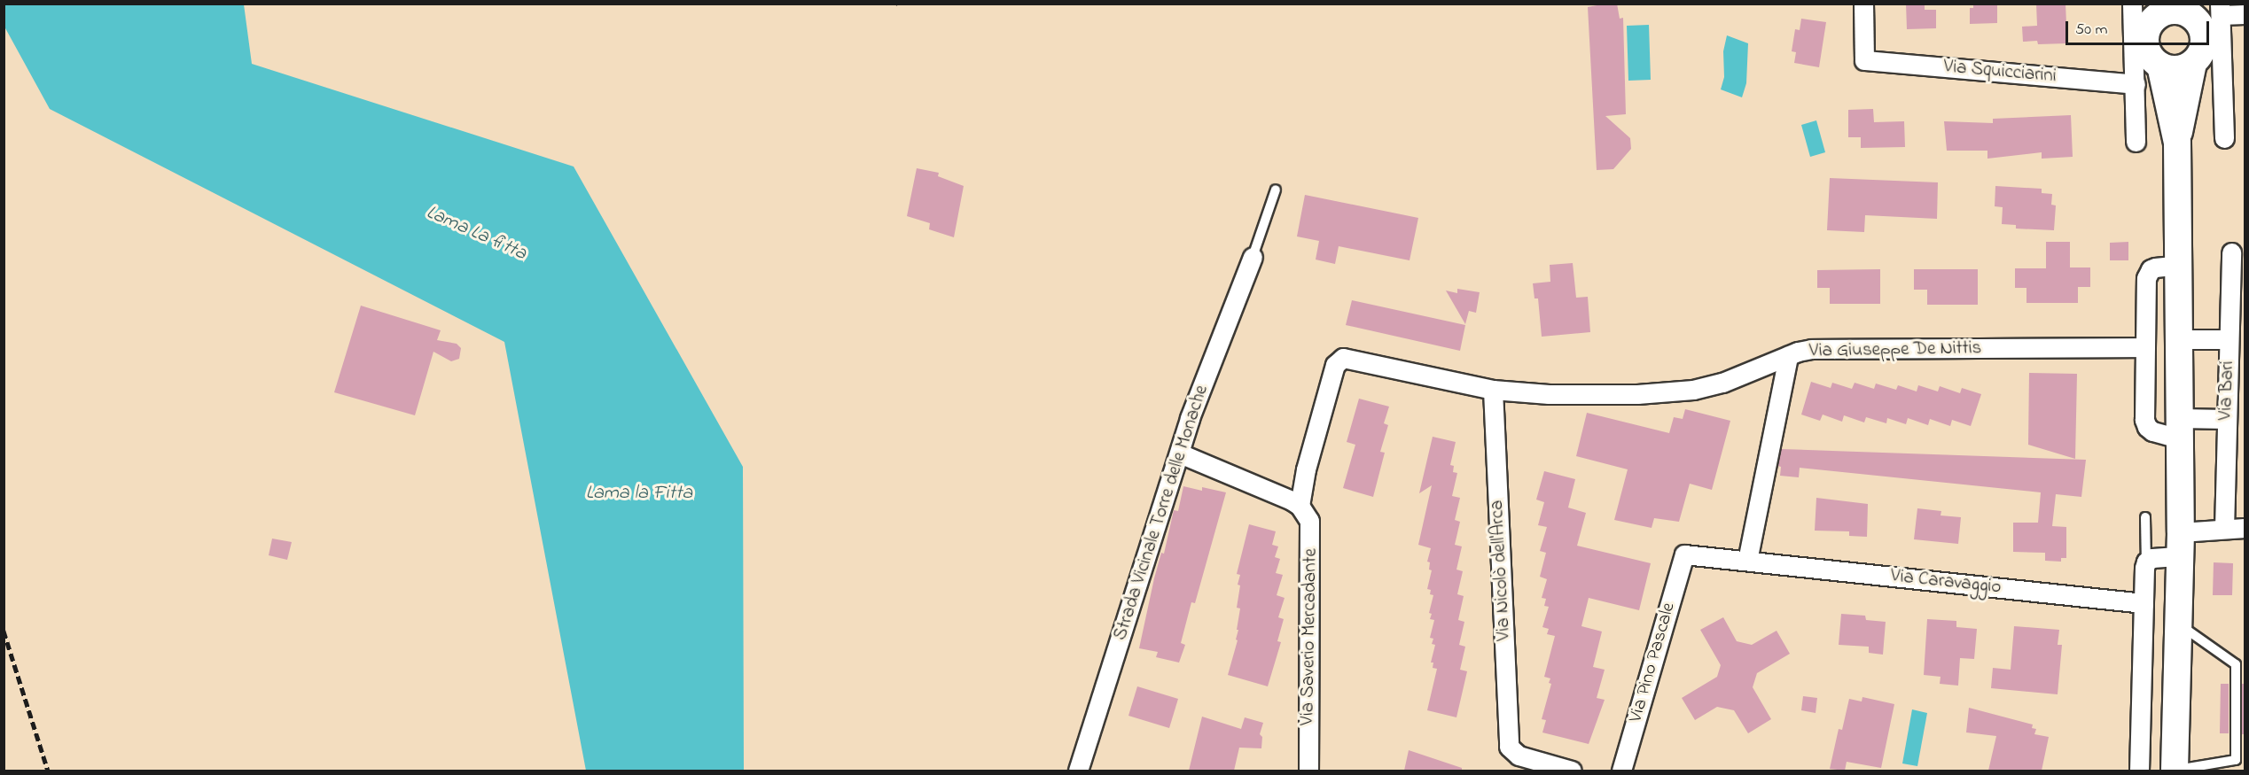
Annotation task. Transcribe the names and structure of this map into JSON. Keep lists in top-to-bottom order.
{
  "streets": {
    "street": [
      "Via Squicciarini",
      "Via Giuseppe De Nittis",
      "Via Bari",
      "Strada Vicinale Torre delle Monache",
      "Via Nicolò dell'Arca",
      "Via Caravaggio",
      "Via Saverio Mercadante",
      "Via Pino Pascale"
    ]
  },
  "crossings": [
    ["Via Giuseppe De Nittis", "Via Nicolò dell'Arca"],
    ["Via Caravaggio", "Via Pino Pascale"]
  ],
  "water": ["Lama La fitta", "Lama la Fitta"],
  "scale_bar": "50 m"
}
